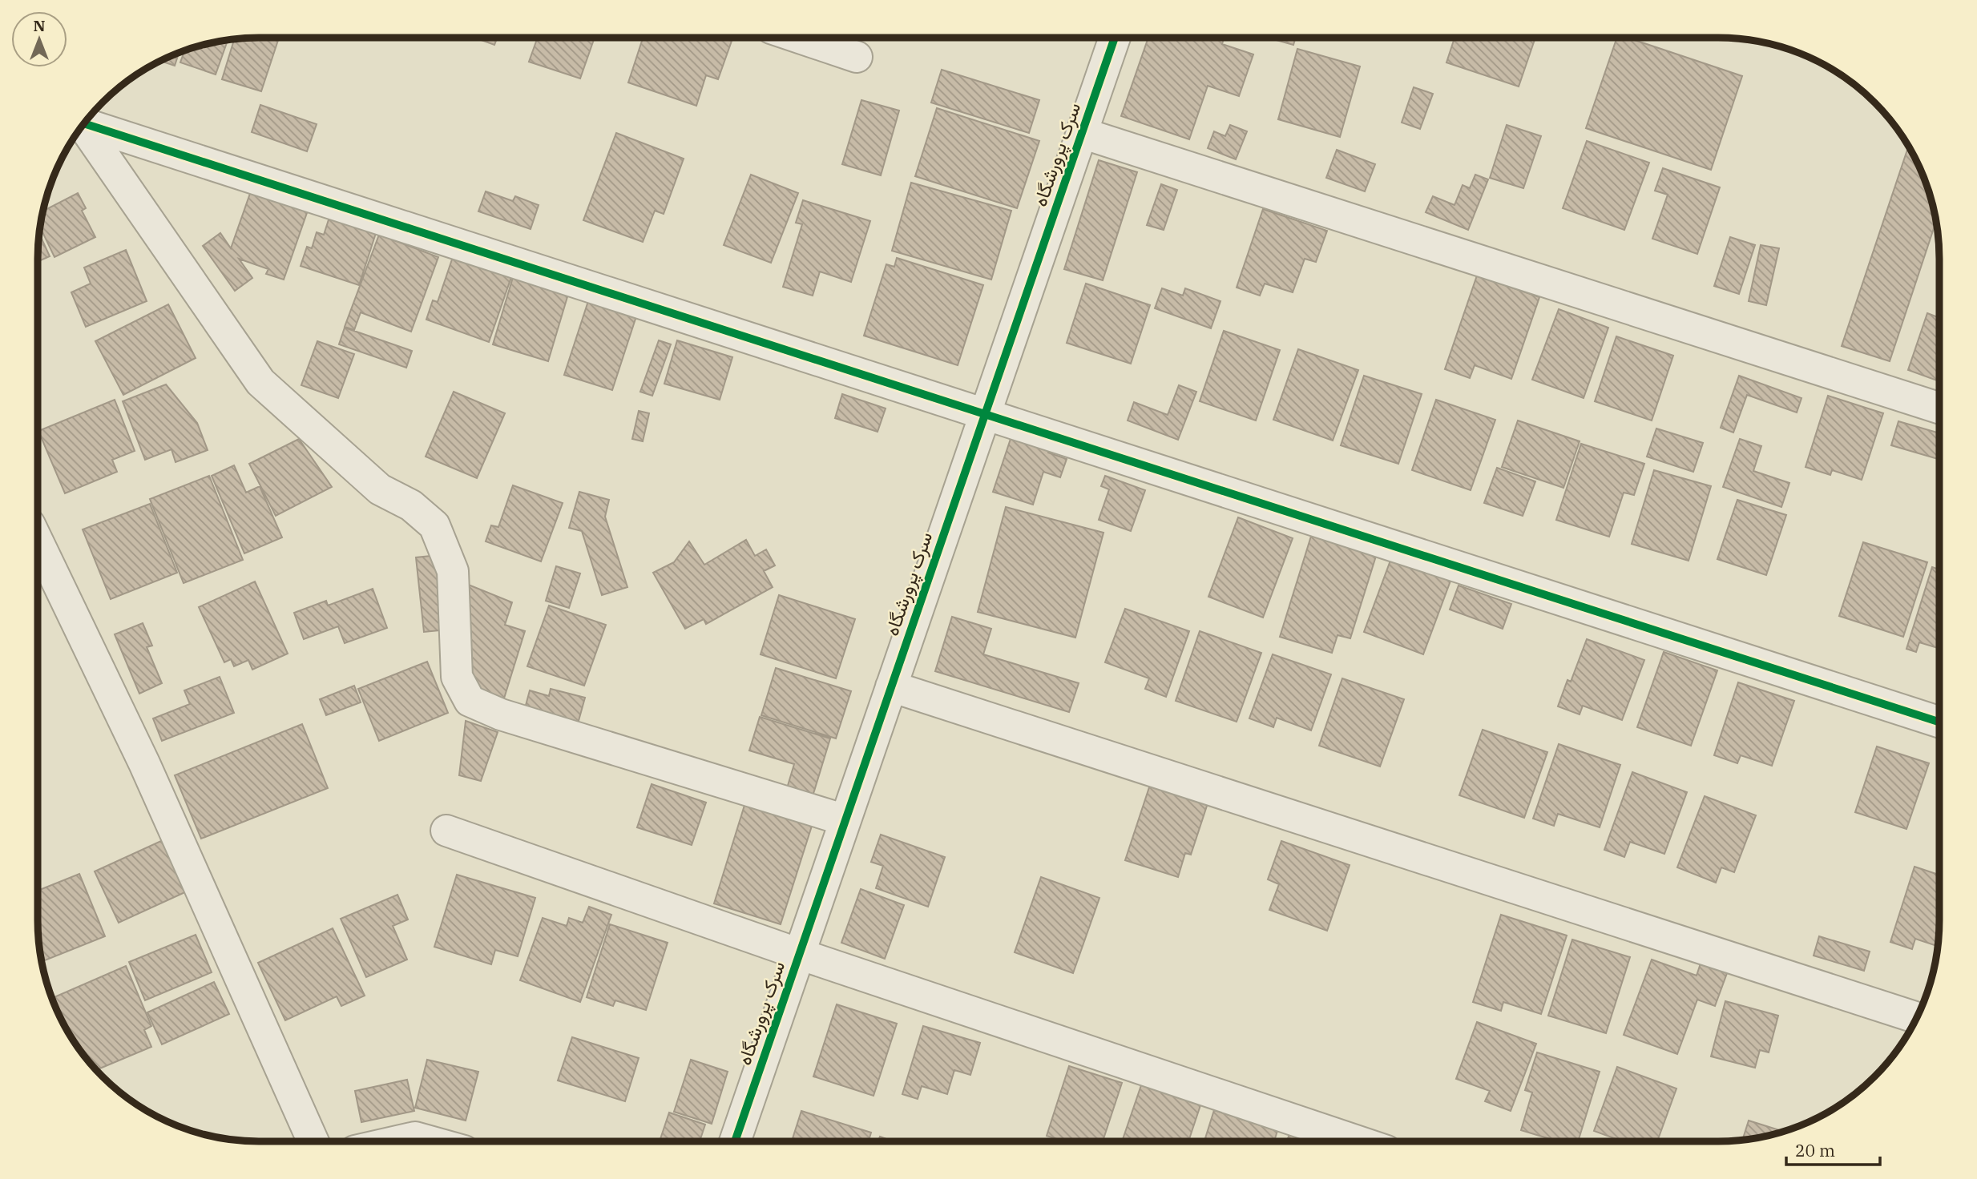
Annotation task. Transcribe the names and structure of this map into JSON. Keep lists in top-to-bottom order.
{
  "streets": {
    "street": ["سرک پرورشگاه"]
  },
  "scale_bar": "20 m",
  "north": "top"
}
